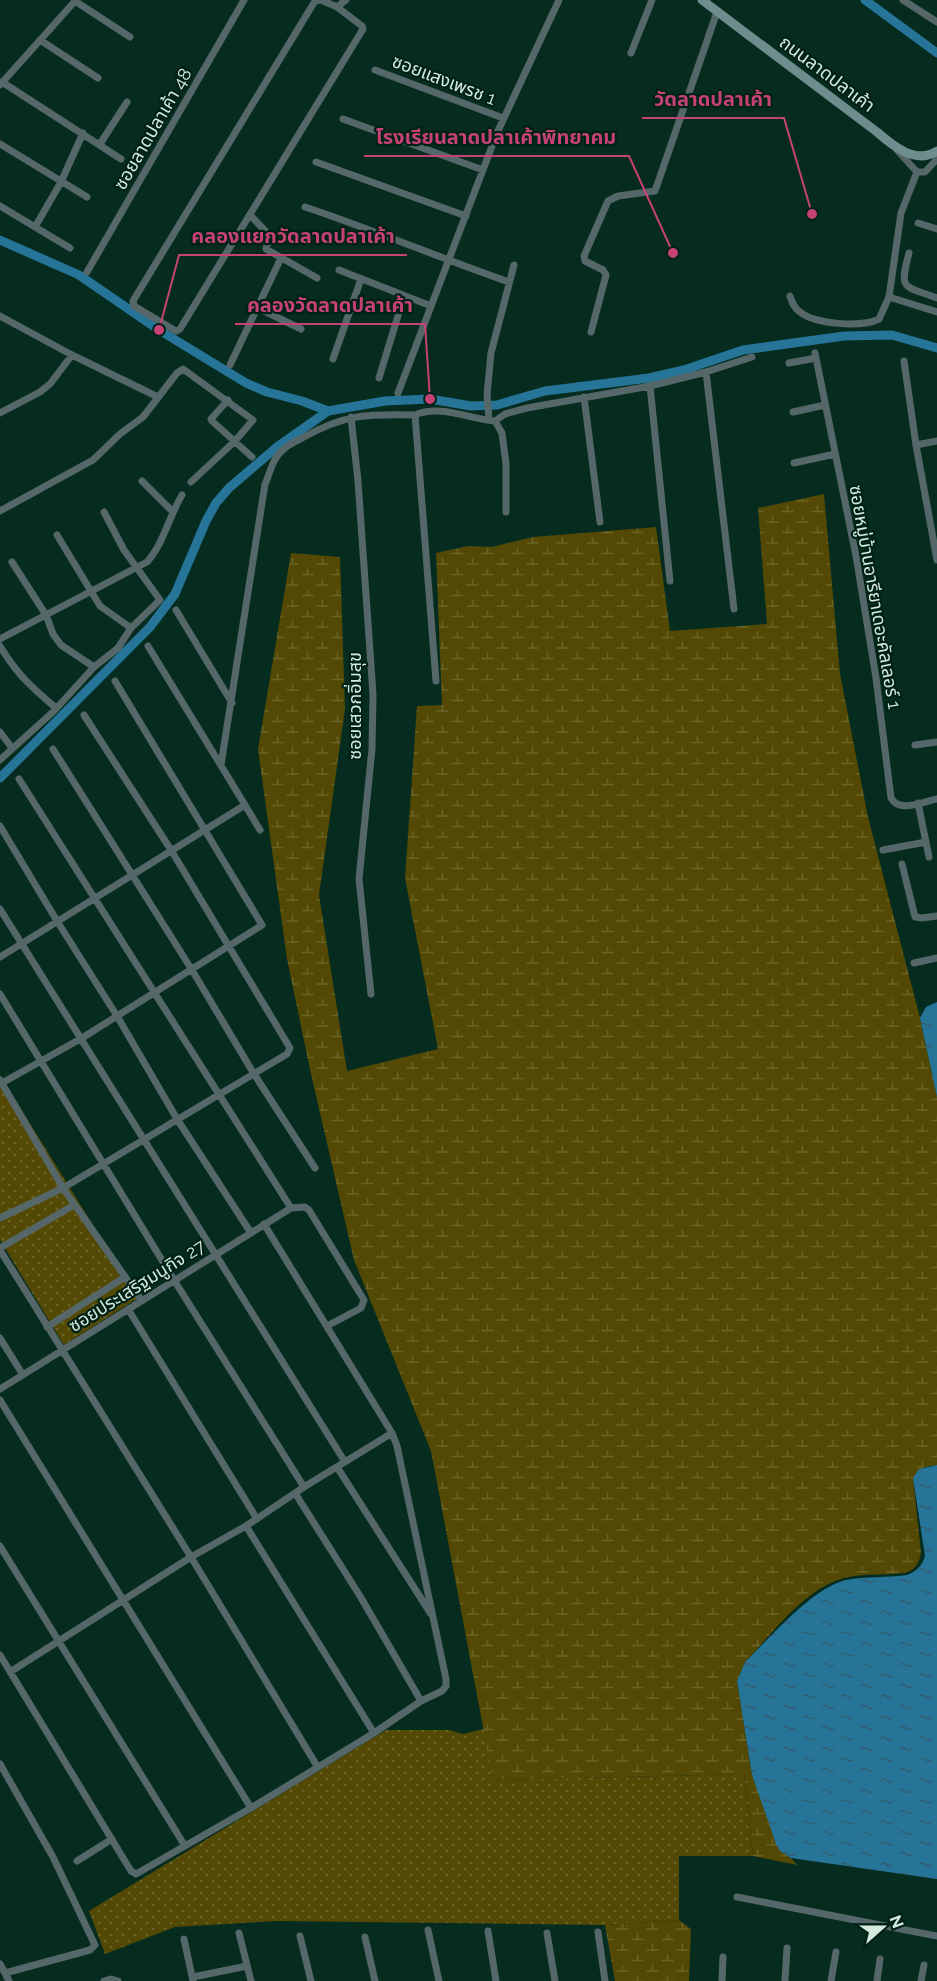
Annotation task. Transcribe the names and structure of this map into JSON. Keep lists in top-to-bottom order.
{
  "streets": {
    "main road": ["ถนนลาดปลาเค้า"],
    "street": [
      "ซอยแสงเพรช 1",
      "ซอยลาดปลาเค้า 48",
      "ซอยหมู่บ้านอารียาเดอะคัลเลอร์ 1",
      "ซอยเสวกอิ่มสุข",
      "ซอยประเสริฐมนูกิจ 27"
    ]
  },
  "places": [
    "วัดลาดปลาเค้า",
    "โรงเรียนลาดปลาเค้าพิทยาคม",
    "คลองแยกวัดลาดปลาเค้า",
    "คลองวัดลาดปลาเค้า"
  ],
  "north": "right"
}
